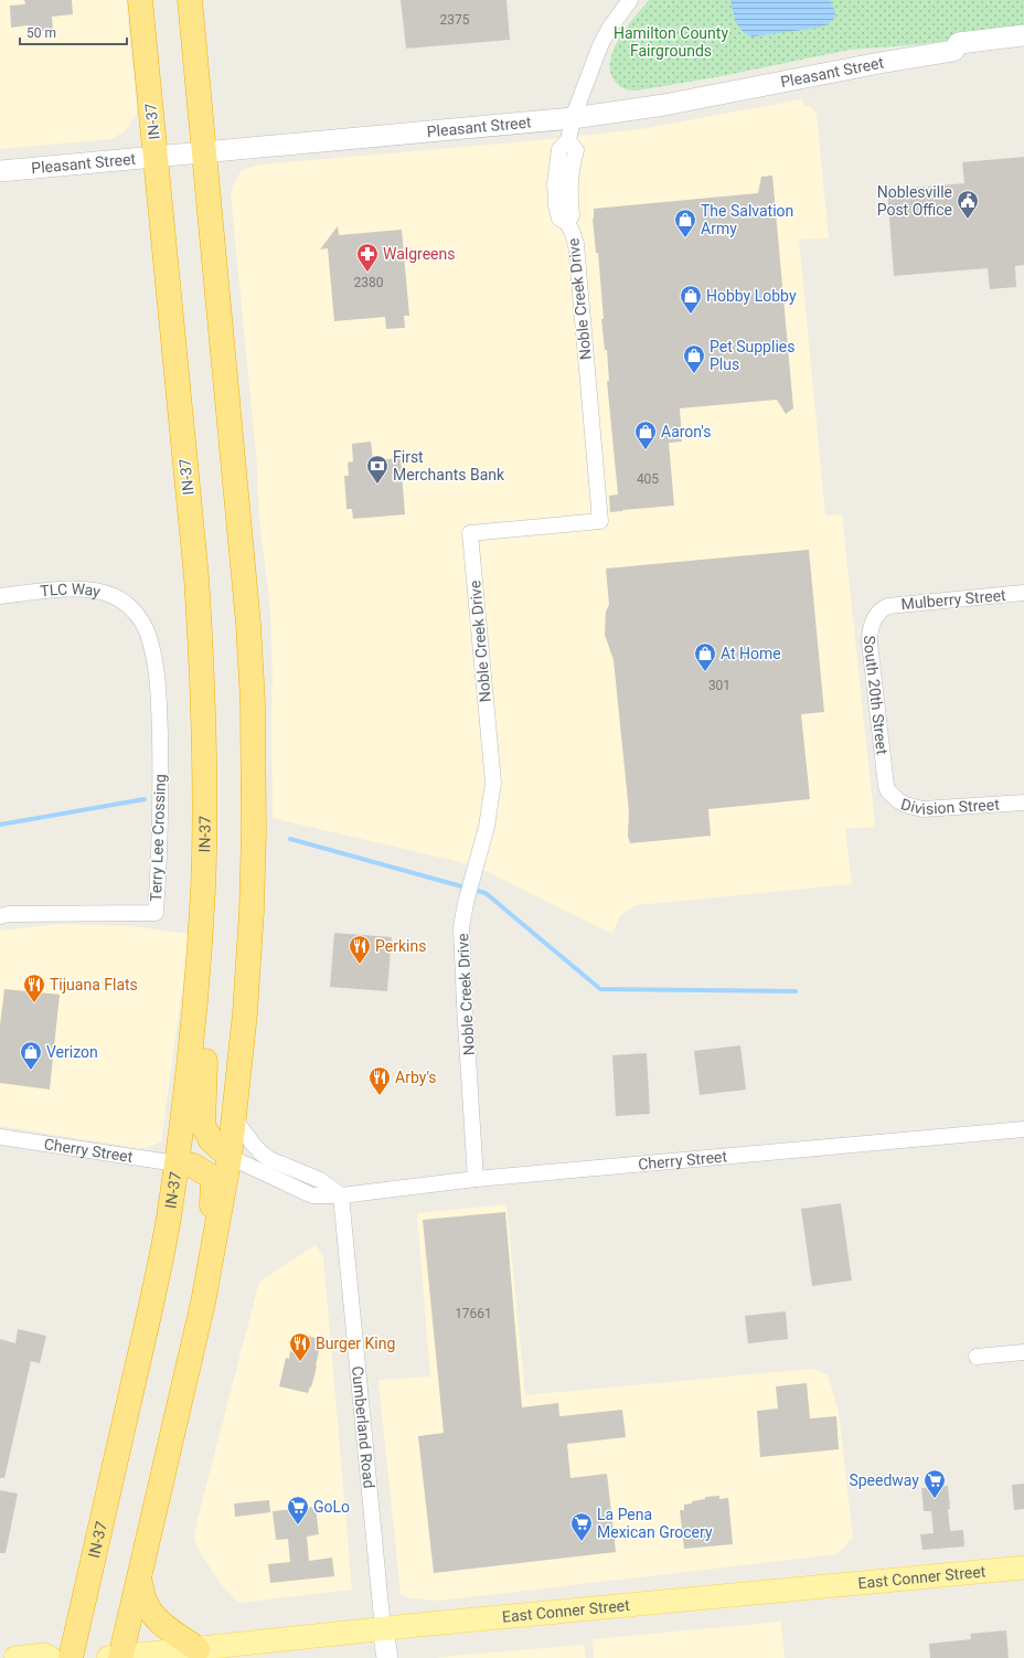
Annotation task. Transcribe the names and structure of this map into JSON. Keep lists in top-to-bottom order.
{
  "streets": {
    "highway": ["IN-37"],
    "main road": ["East Conner Street"],
    "street": [
      "Pleasant Street",
      "Noble Creek Drive",
      "TLC Way",
      "Mulberry Street",
      "South 20th Street",
      "Division Street",
      "Terry Lee Crossing",
      "Cherry Street",
      "Cumberland Road"
    ]
  },
  "crossings": [
    ["Pleasant Street", "IN-37"],
    ["Pleasant Street", "Noble Creek Drive"],
    ["IN-37", "Cherry Street"],
    ["Noble Creek Drive", "Cherry Street"],
    ["TLC Way", "Terry Lee Crossing"],
    ["Mulberry Street", "South 20th Street"],
    ["South 20th Street", "Division Street"],
    ["Cherry Street", "Cumberland Road"],
    ["Cumberland Road", "East Conner Street"]
  ],
  "parks": ["Hamilton County Fairgrounds"],
  "places": {
    "public building": ["Noblesville Post Office"],
    "shop": [
      "The Salvation Army",
      "Hobby Lobby",
      "Pet Supplies Plus",
      "Aaron's",
      "At Home",
      "Verizon"
    ],
    "pharmacy": ["Walgreens"],
    "bank": ["First Merchants Bank"],
    "restaurant": [
      "Perkins",
      "Tijuana Flats",
      "Arby's",
      "Burger King"
    ],
    "supermarket": ["Speedway", "GoLo", "La Pena Mexican Grocery"]
  },
  "house_numbers": [
    "2375",
    "2380",
    "405",
    "301",
    "17661"
  ],
  "scale_bar": "50 m"
}
